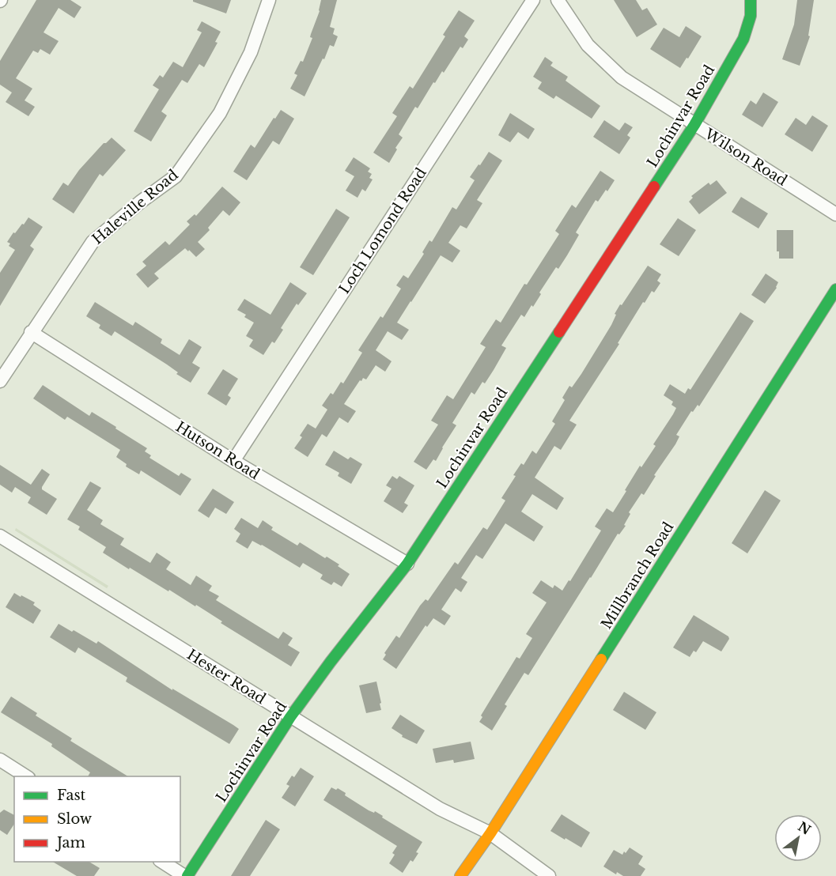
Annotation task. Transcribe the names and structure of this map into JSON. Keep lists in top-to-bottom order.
{
  "streets": {
    "street": [
      "Lochinvar Road",
      "Wilson Road",
      "Haleville Road",
      "Loch Lomond Road",
      "Hutson Road",
      "Millbranch Road",
      "Hester Road"
    ]
  },
  "crossings": [
    ["Lochinvar Road", "Wilson Road"],
    ["Lochinvar Road", "Hutson Road"],
    ["Lochinvar Road", "Hester Road"],
    ["Haleville Road", "Hutson Road"],
    ["Loch Lomond Road", "Hutson Road"],
    ["Millbranch Road", "Hester Road"]
  ],
  "legend": ["Fast", "Slow", "Jam"],
  "north": "top right"
}
